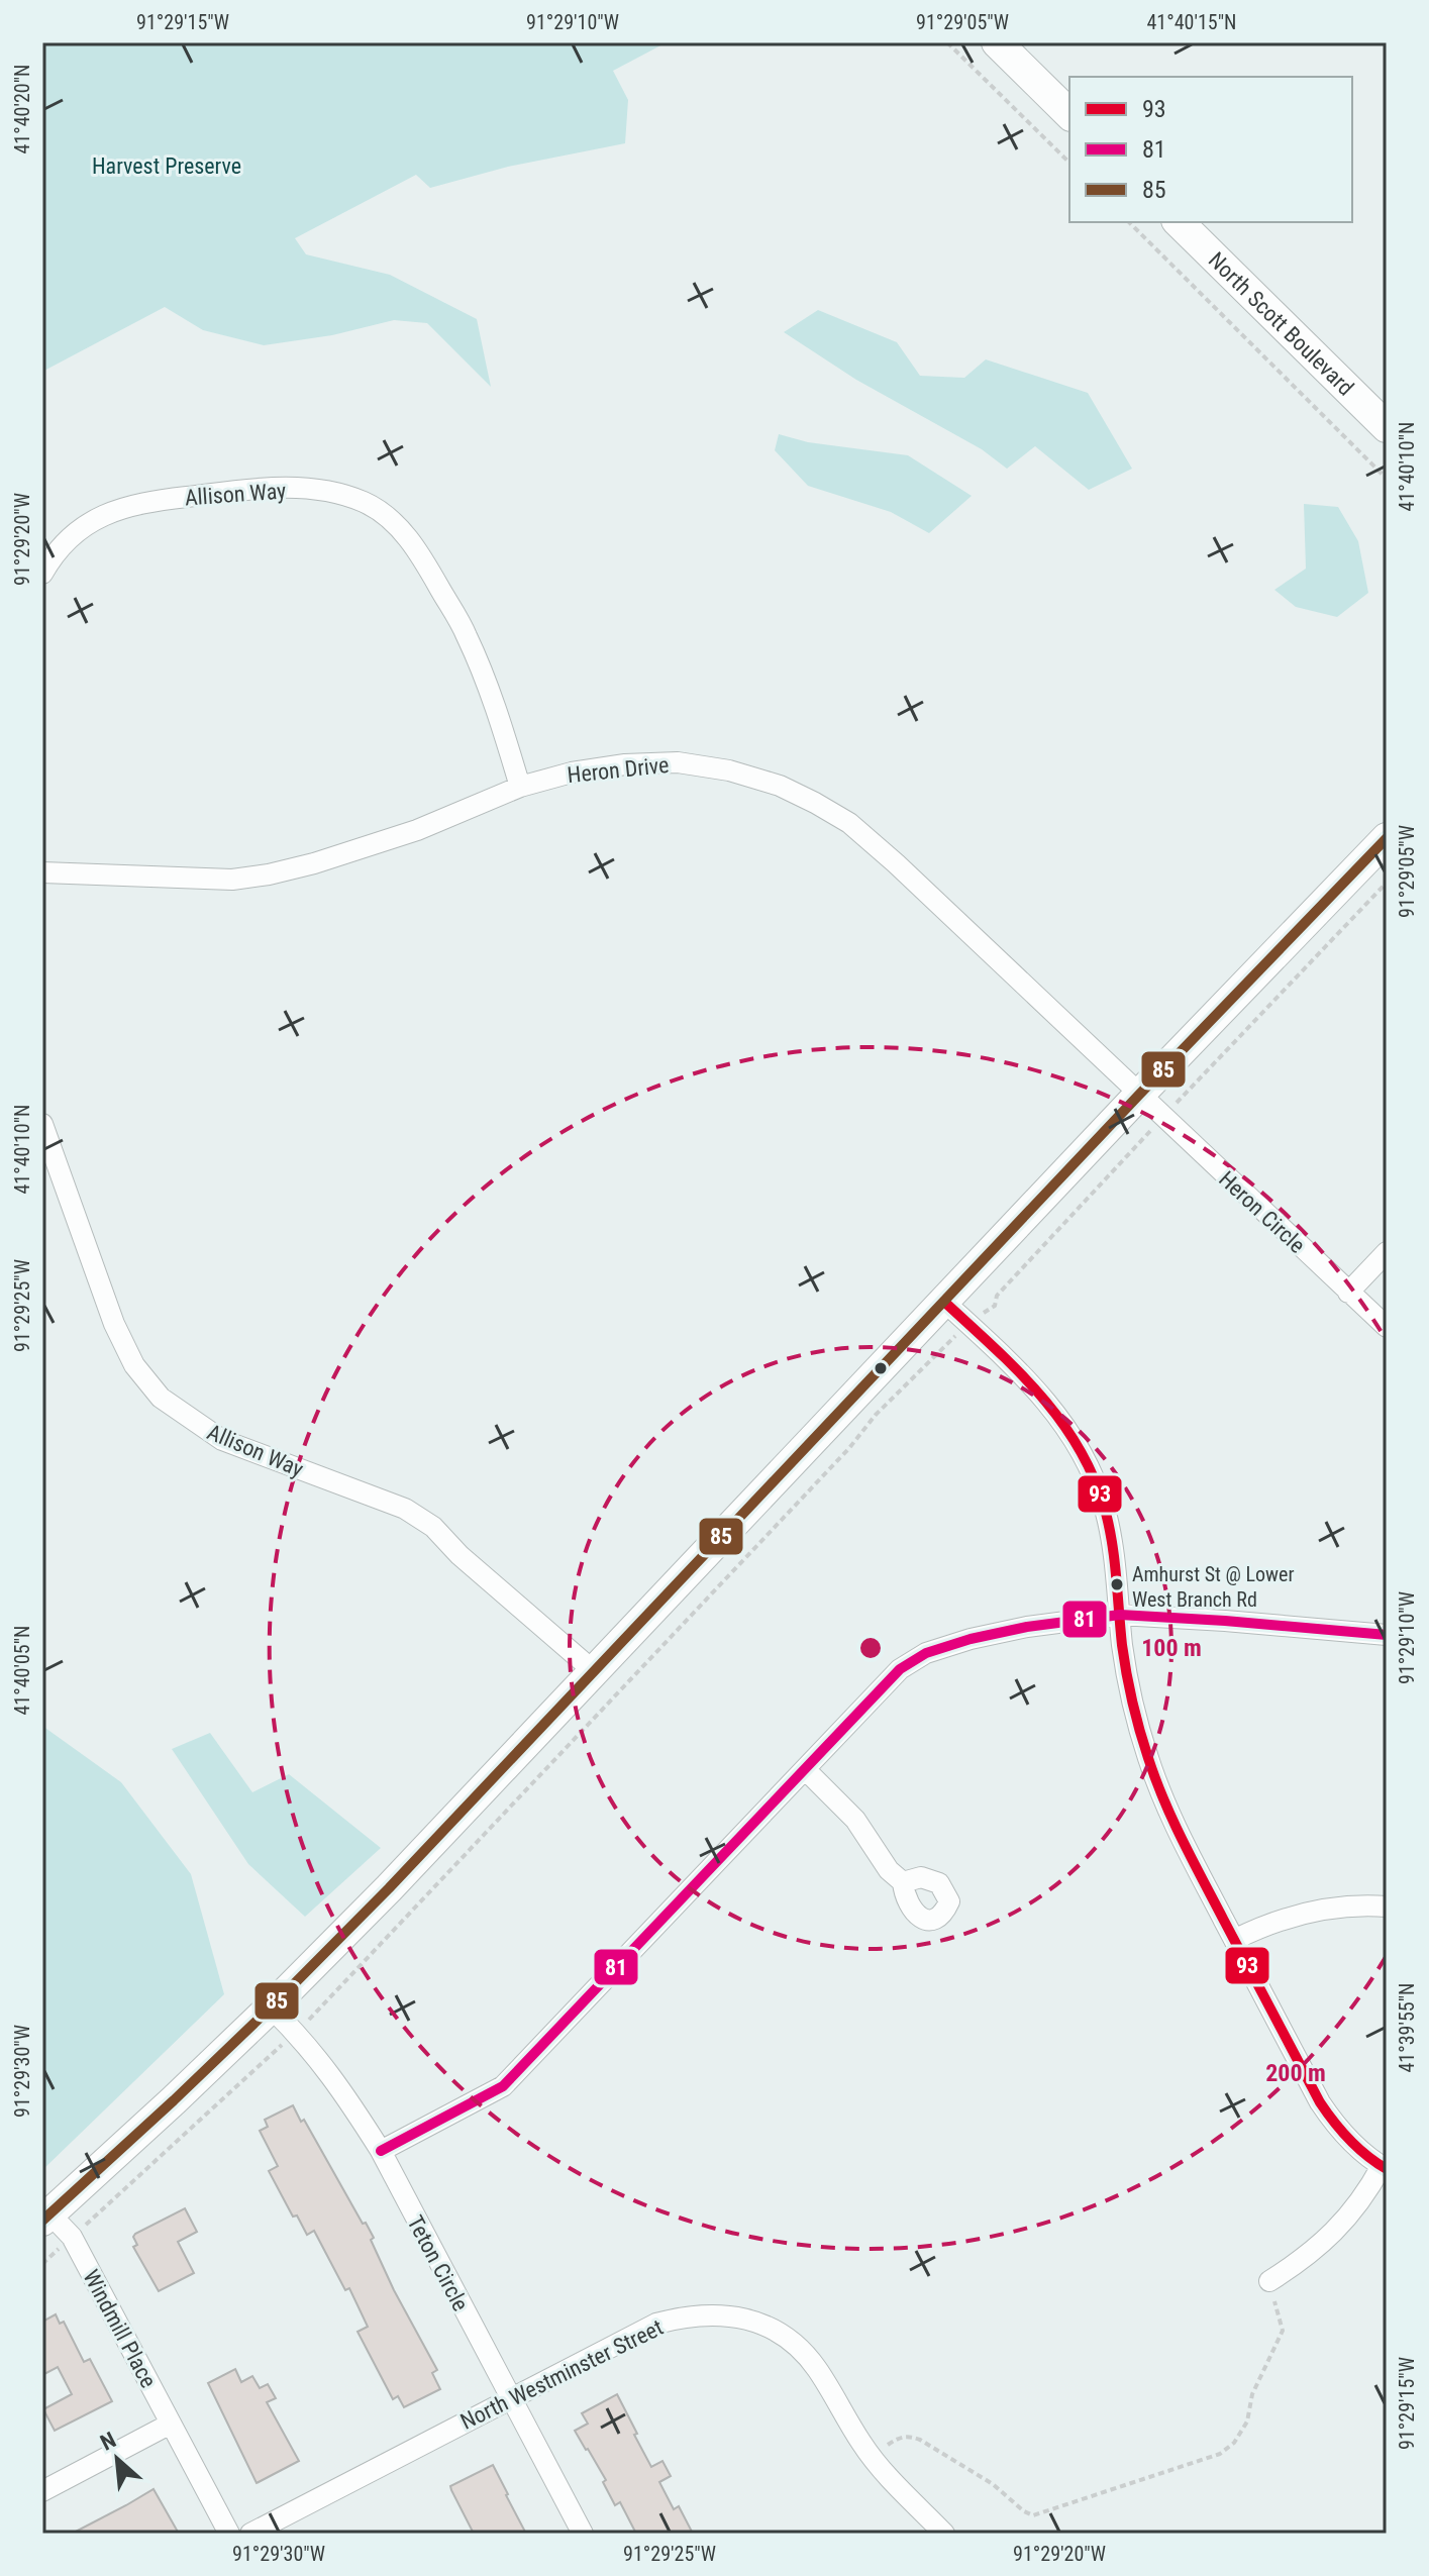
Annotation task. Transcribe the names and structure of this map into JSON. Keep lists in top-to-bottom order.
{
  "streets": {
    "main road": ["North Scott Boulevard"],
    "street": [
      "Allison Way",
      "Heron Drive",
      "Heron Circle",
      "Teton Circle",
      "Windmill Place",
      "North Westminster Street"
    ]
  },
  "crossings": [
    ["Allison Way", "Heron Drive"],
    ["Heron Drive", "Heron Circle"],
    ["Teton Circle", "North Westminster Street"]
  ],
  "parks": ["Harvest Preserve"],
  "places": ["Amhurst St @ Lower West Branch Rd"],
  "lines": ["transit line 85", "transit line 93", "transit line 81"],
  "legend": ["93", "81", "85"],
  "north": "top left",
  "coordinates": [
    "91°29'15\"W",
    "91°29'10\"W",
    "91°29'05\"W",
    "41°40'15\"N",
    "41°40'20\"N",
    "41°40'10\"N",
    "91°29'20\"W",
    "91°29'25\"W",
    "41°40'05\"N",
    "41°39'55\"N",
    "91°29'30\"W"
  ],
  "rings": ["100 m", "200 m"]
}
